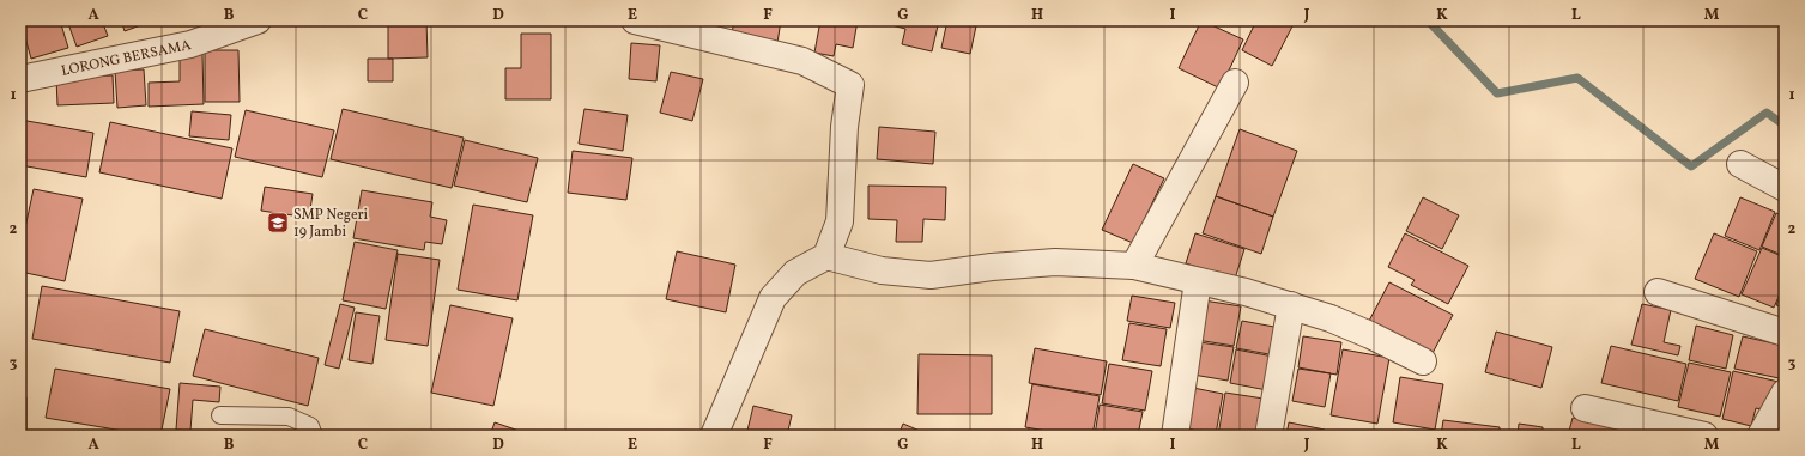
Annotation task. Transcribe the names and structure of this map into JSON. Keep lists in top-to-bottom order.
{
  "streets": {
    "street": ["LORONG BERSAMA"]
  },
  "places": {
    "school or university": ["SMP Negeri 19 Jambi"]
  },
  "grid": {
    "columns": [
      "A",
      "B",
      "C",
      "D",
      "E",
      "F",
      "G",
      "H",
      "I",
      "J",
      "K",
      "L",
      "M"
    ],
    "rows": ["1", "2", "3"]
  }
}
